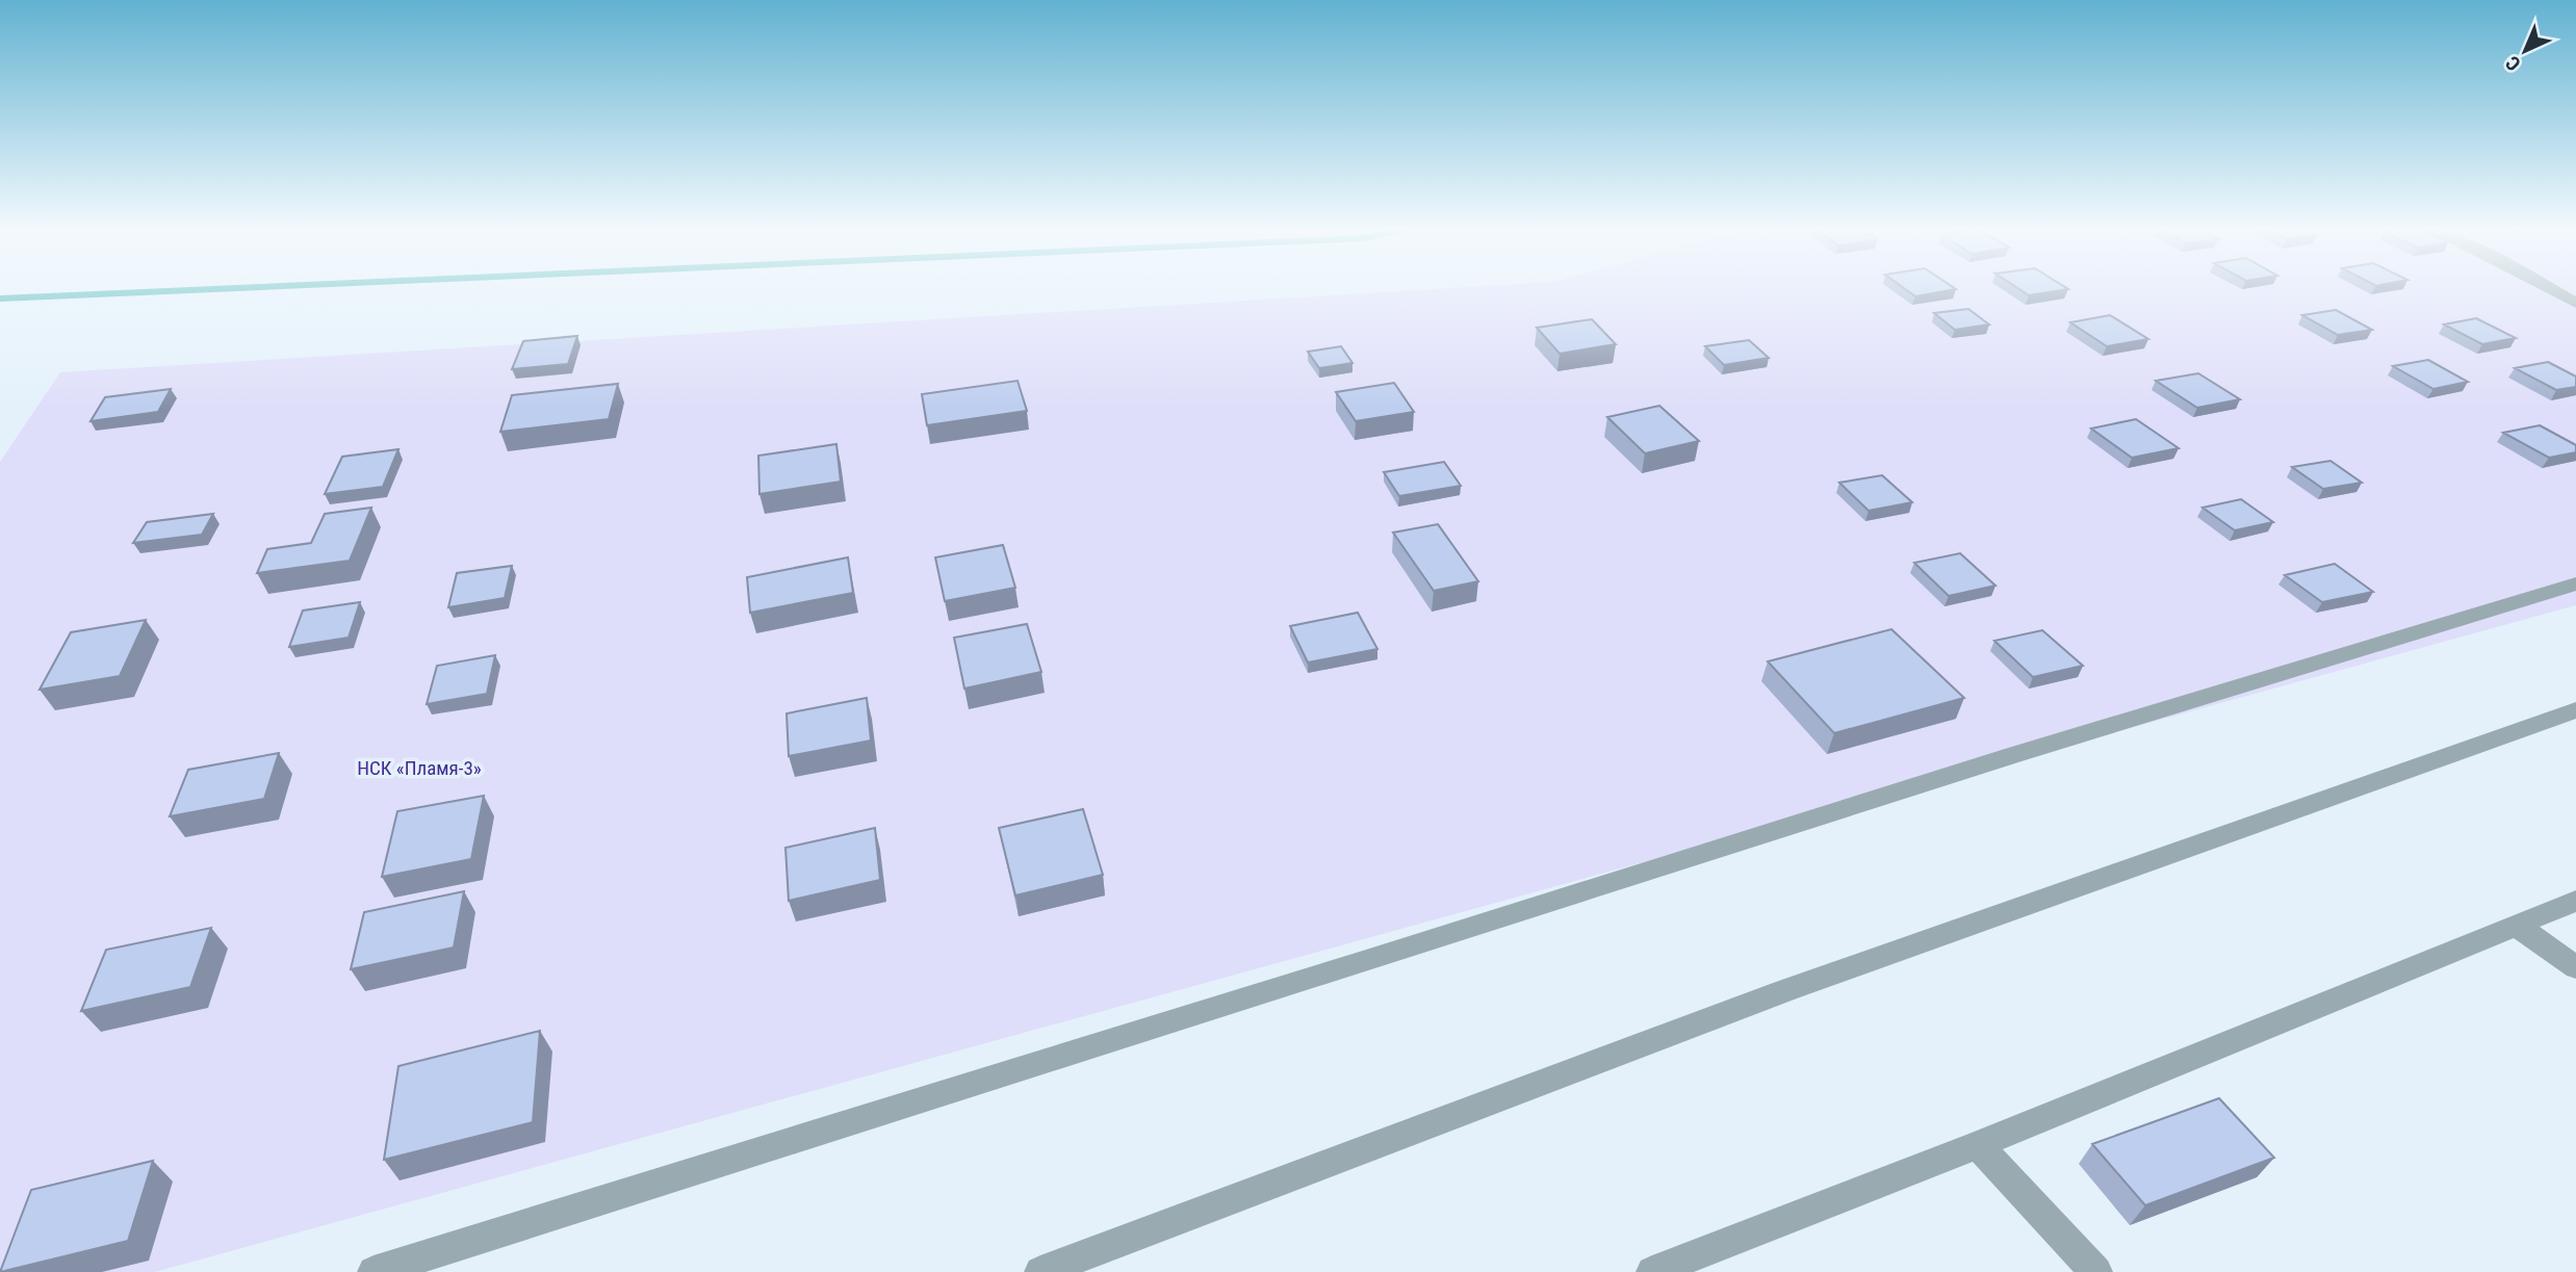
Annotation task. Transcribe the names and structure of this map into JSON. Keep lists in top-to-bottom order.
{
  "parks": ["НСК «Пламя-3»"],
  "north": "bottom left"
}
